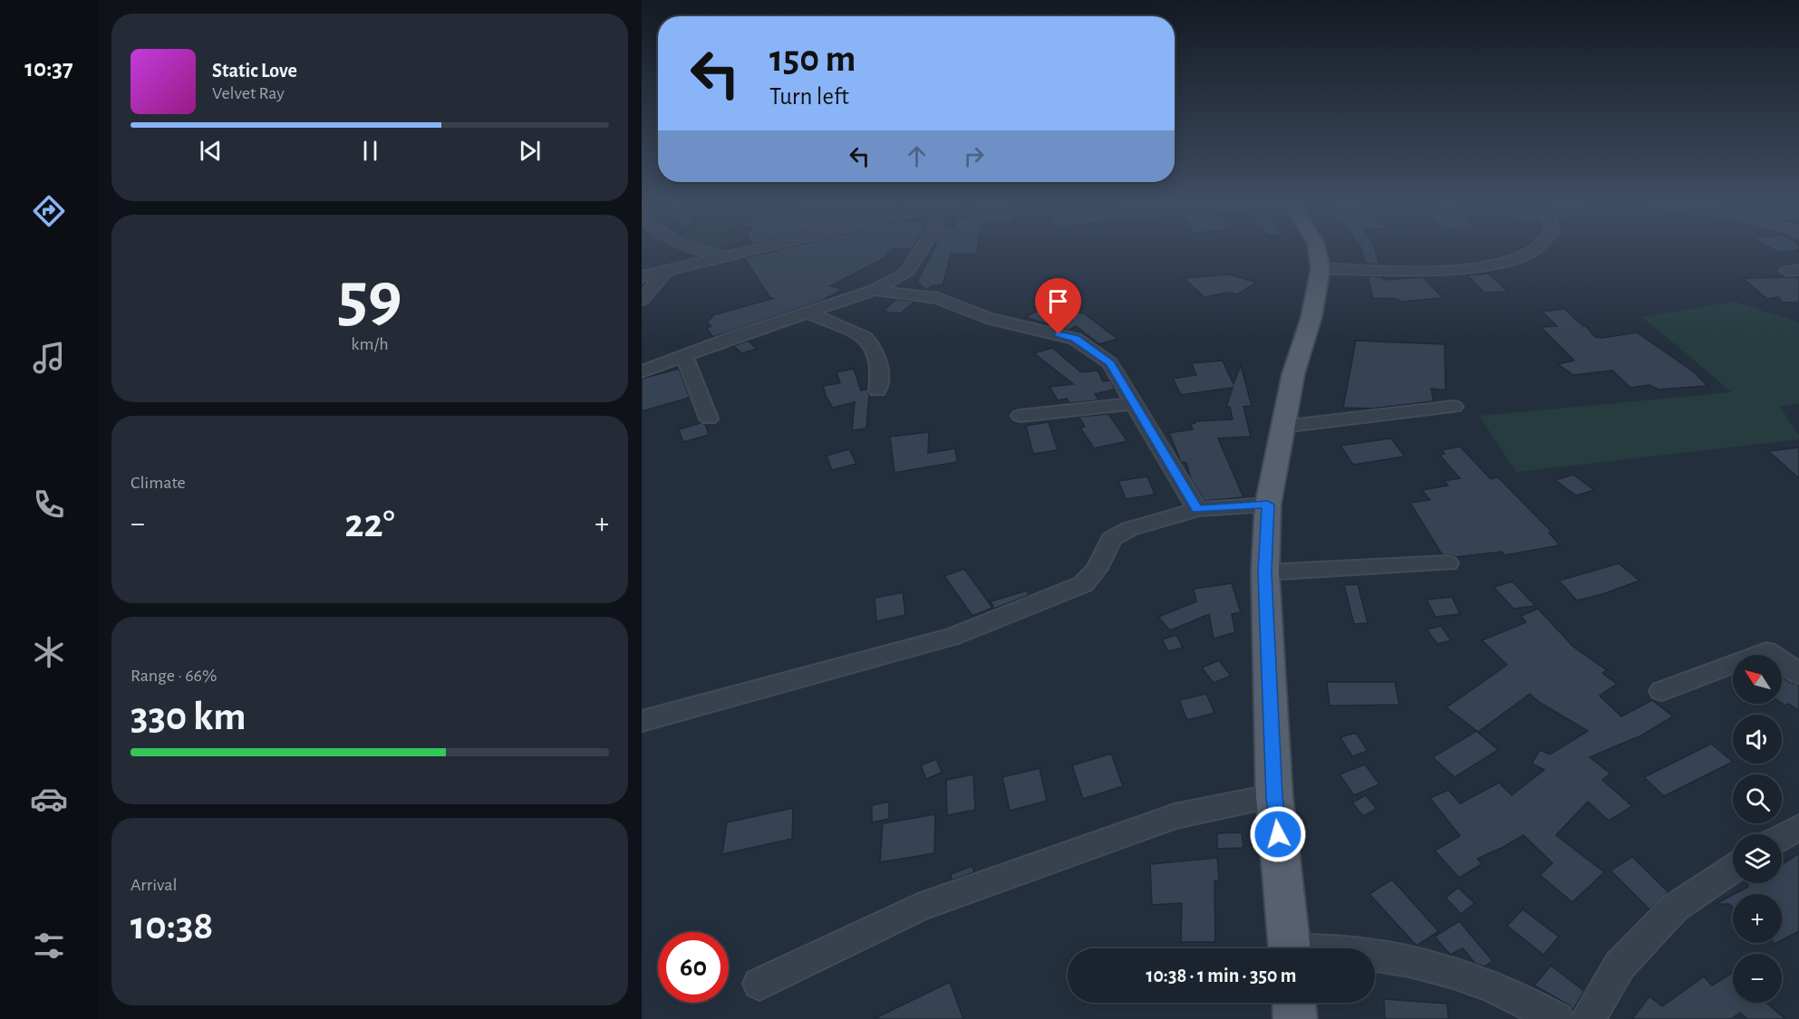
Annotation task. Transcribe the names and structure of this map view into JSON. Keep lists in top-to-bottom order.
{
  "north": "top left",
  "page": {
    "tabs": "10:37",
    "turn": ["150 m", "Turn left"],
    "song": ["Static Love", "Velvet Ray"],
    "tile": [
      ["59", "km/h"],
      "Climate",
      ["Range · 66%", "330 km"],
      ["Arrival", "10:38"]
    ],
    "heat": ["−", "22°", "+"],
    "map_buttons": ["+", "−"],
    "limit": "60",
    "trip": "10:38 · 1 min · 350 m"
  }
}
